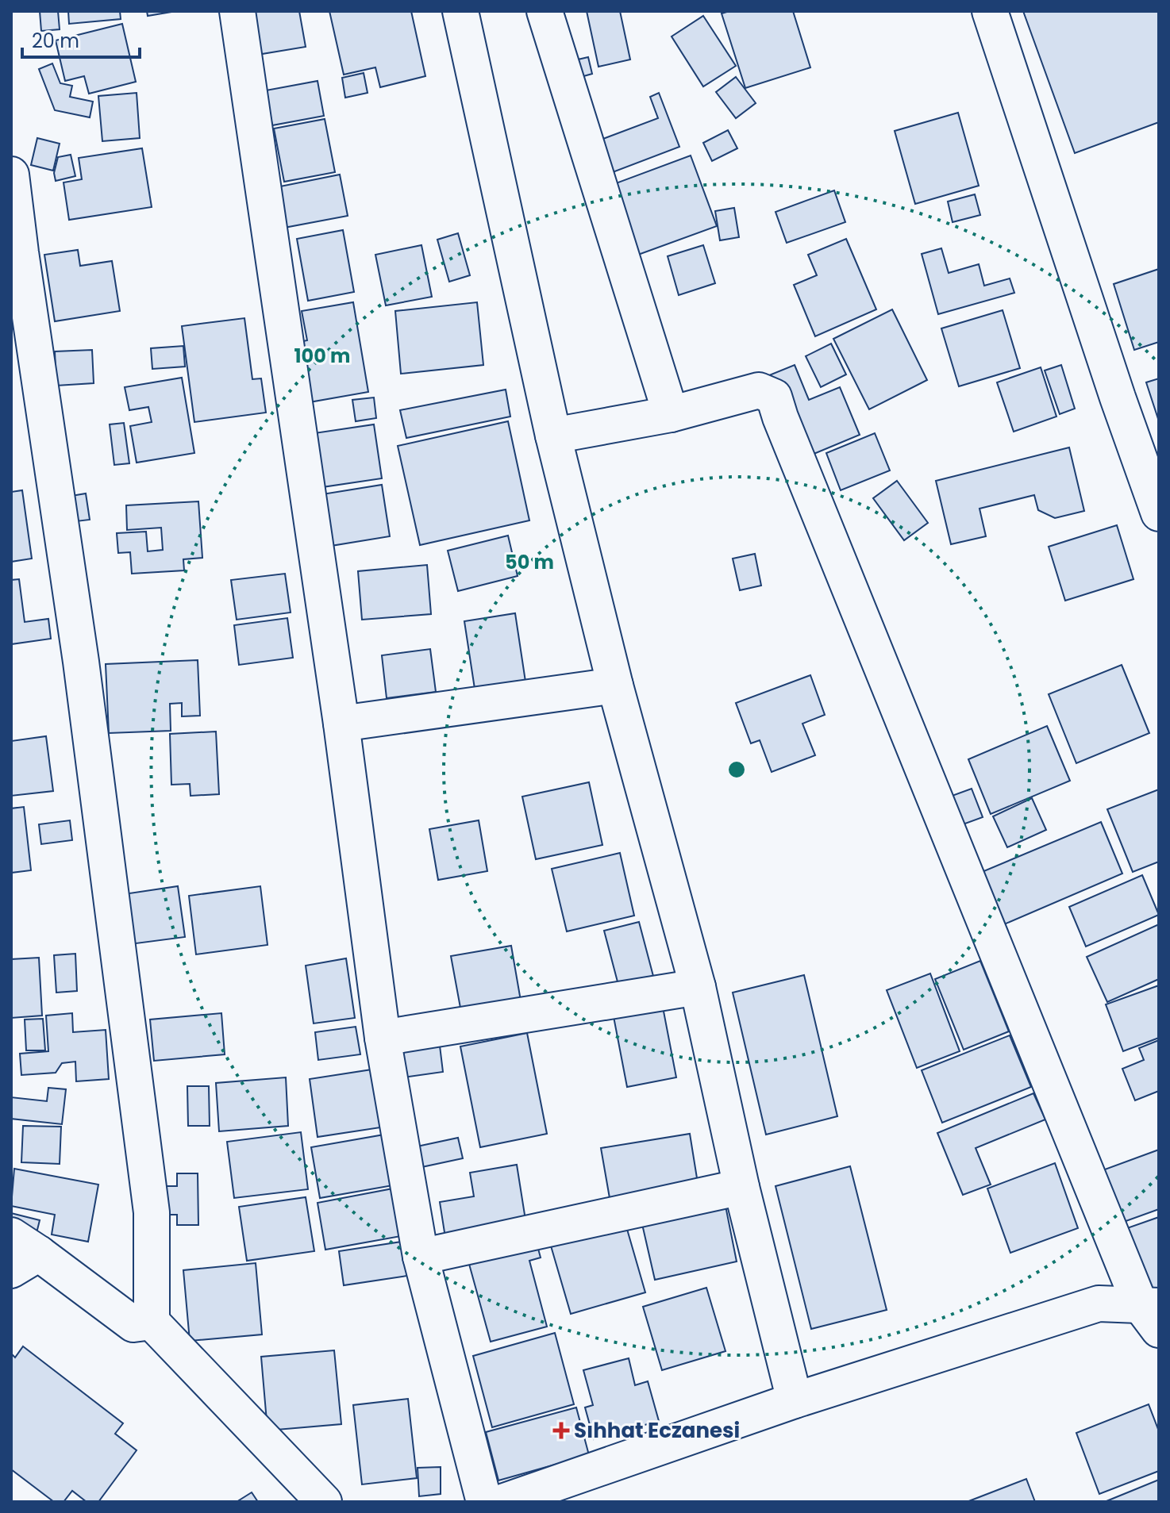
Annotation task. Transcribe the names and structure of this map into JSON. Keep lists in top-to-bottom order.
{
  "places": {
    "health": ["Sıhhat Eczanesi"]
  },
  "scale_bar": "20 m",
  "rings": ["100 m", "50 m"]
}
